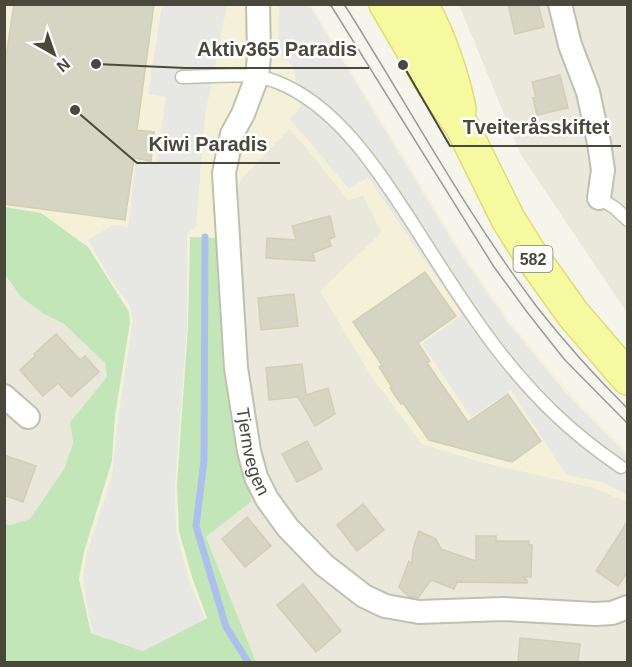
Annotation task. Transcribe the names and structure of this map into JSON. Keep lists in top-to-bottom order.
{
  "streets": {
    "main road": ["582"],
    "street": ["Tjernvegen"]
  },
  "places": ["Aktiv365 Paradis", "Tveiteråsskiftet", "Kiwi Paradis"],
  "north": "bottom right"
}
